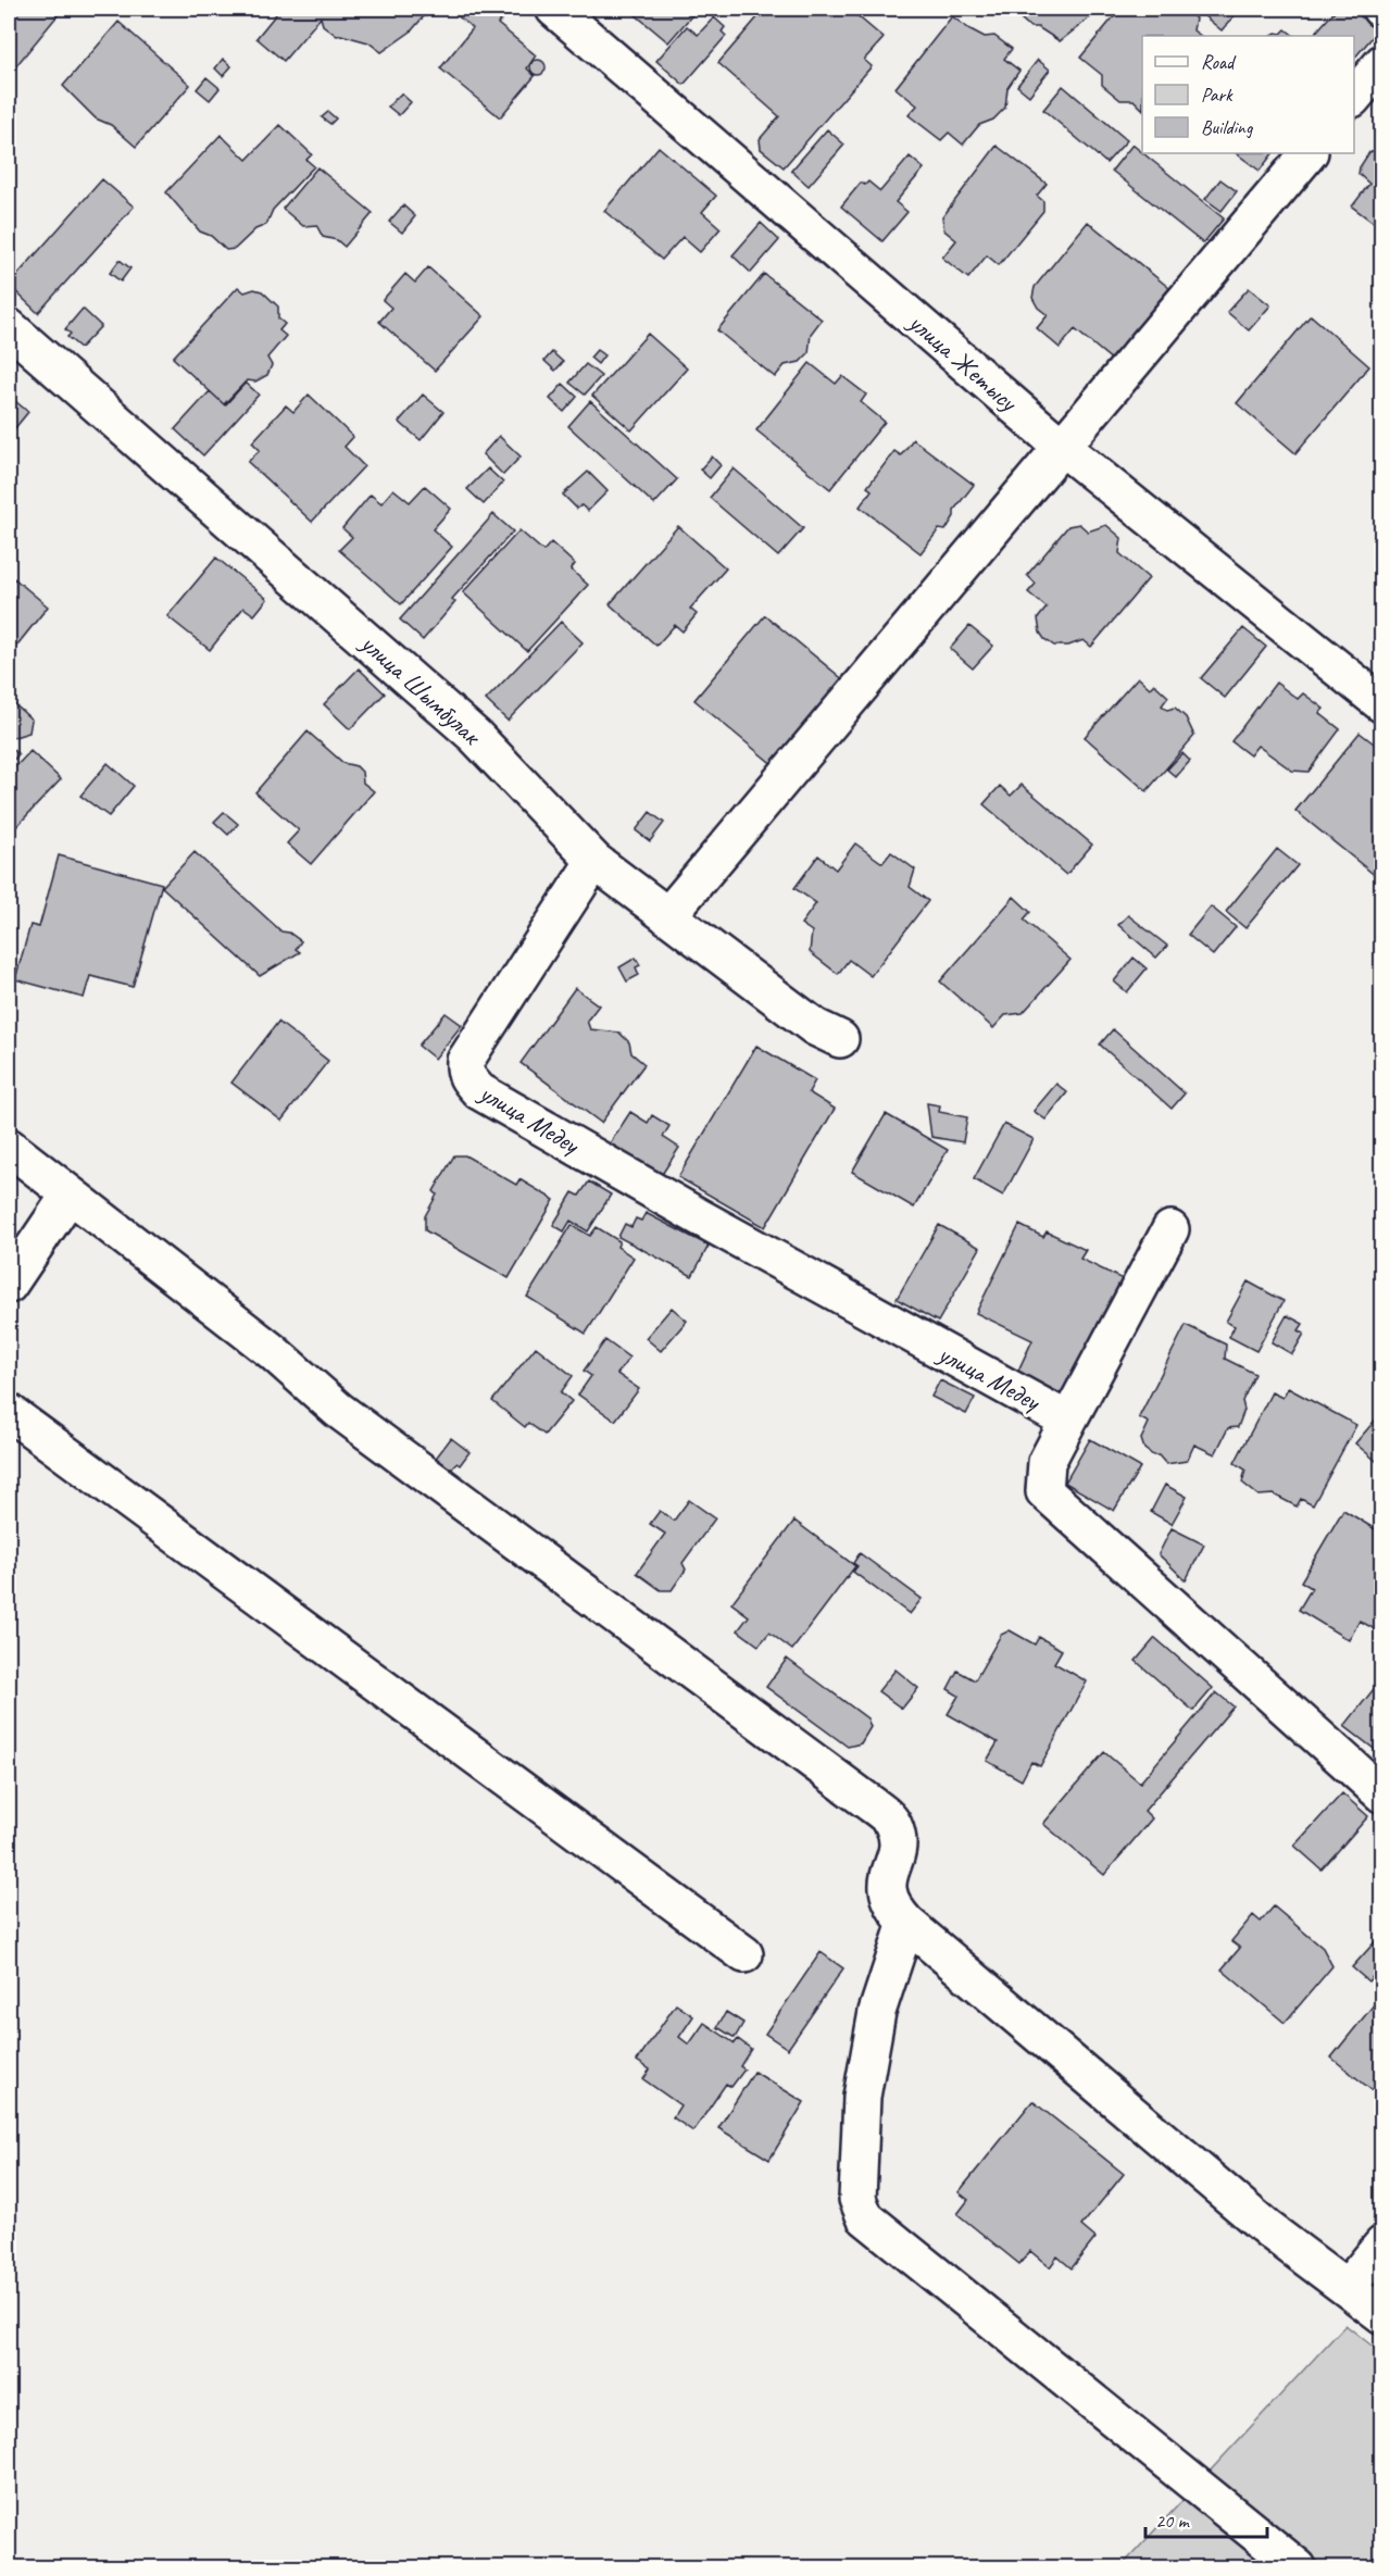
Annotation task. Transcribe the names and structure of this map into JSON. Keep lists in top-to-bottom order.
{
  "streets": {
    "street": ["улица Жетысу", "улица Шымбулак", "улица Медеу"]
  },
  "crossings": [
    ["улица Шымбулак", "улица Медеу"]
  ],
  "legend": ["Road", "Park", "Building"],
  "scale_bar": "20 m"
}
